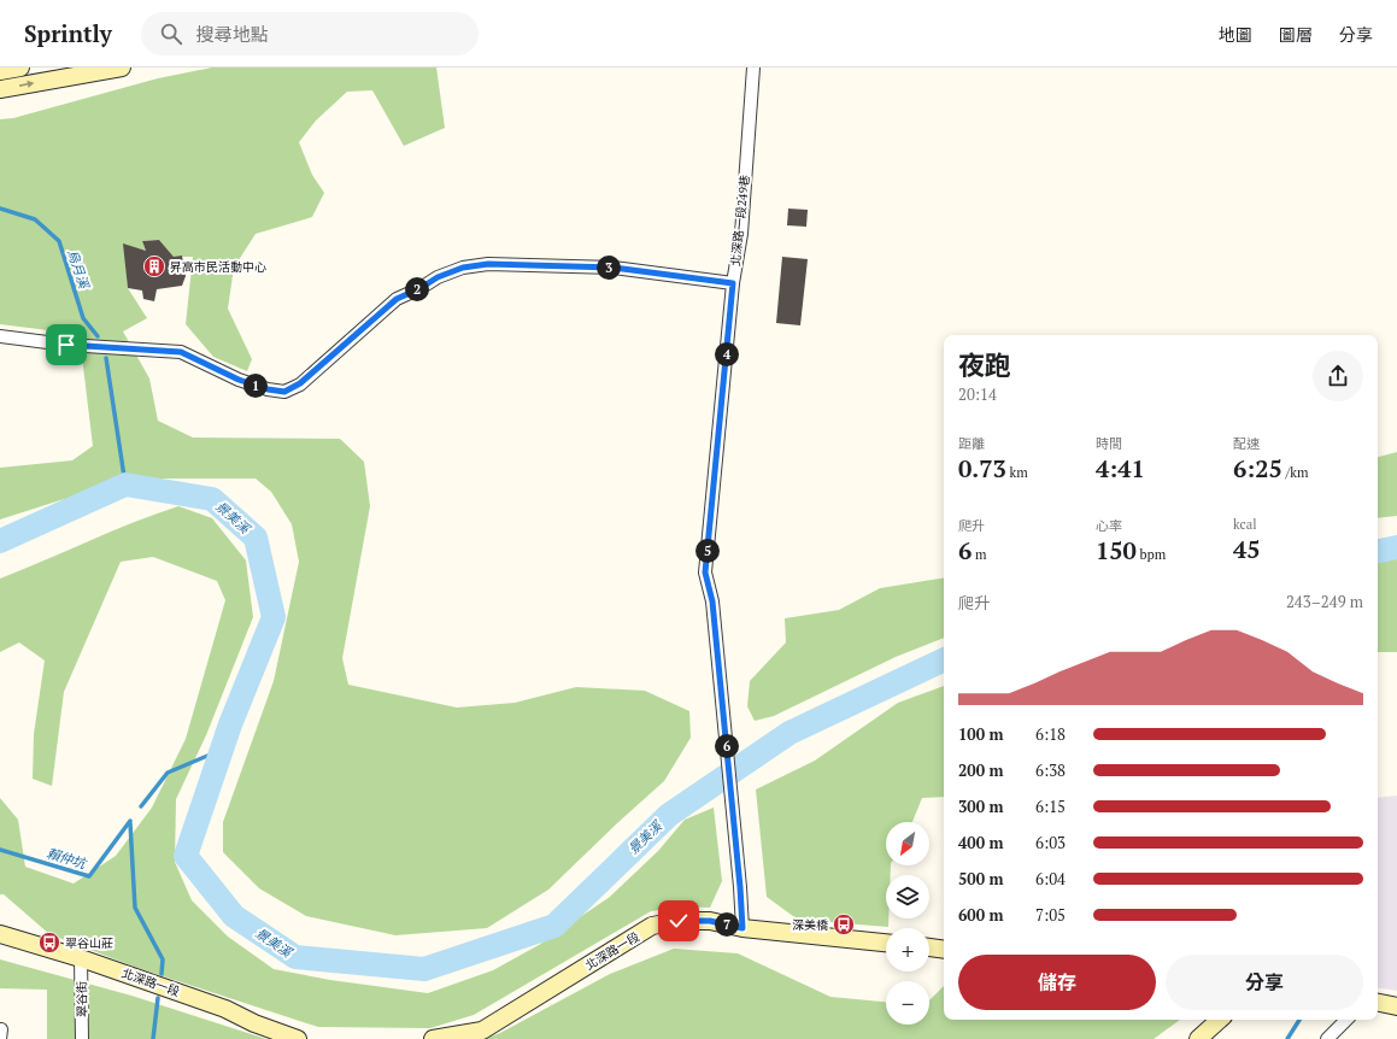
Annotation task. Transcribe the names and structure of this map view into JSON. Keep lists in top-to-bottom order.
{
  "streets": {
    "main road": ["北深路一段"],
    "street": ["北深路一段249巷", "翠谷街"]
  },
  "crossings": [
    ["北深路一段249巷", "北深路一段"],
    ["北深路一段", "翠谷街"]
  ],
  "water": ["烏月溪", "景美溪", "賴仲坑"],
  "places": {
    "building": ["昇高市民活動中心"],
    "bus stop": ["深美橋", "翠谷山莊"]
  },
  "north": "bottom left",
  "page": {
    "header": "Sprintly",
    "search": "搜尋地點",
    "nav": ["地圖", "圖層", "分享"],
    "pins": [
      "3",
      "2",
      "4",
      "1",
      "5",
      "6",
      "7"
    ],
    "heading": ["夜跑", "20:14"],
    "stats": [
      ["距離", "0.73 km"],
      ["時間", "4:41"],
      ["配速", "6:25 /km"],
      ["爬升", "6 m"],
      ["心率", "150 bpm"],
      ["kcal", "45"]
    ],
    "chart": ["爬升", "243–249 m"],
    "list": [
      {
        "name": "100 m",
        "note": "6:18"
      },
      {
        "name": "200 m",
        "note": "6:38"
      },
      {
        "name": "300 m",
        "note": "6:15"
      },
      {
        "name": "400 m",
        "note": "6:03"
      },
      {
        "name": "500 m",
        "note": "6:04"
      },
      {
        "name": "600 m",
        "note": "7:05"
      }
    ],
    "map_buttons": ["+", "−"],
    "buttons": ["儲存", "分享"]
  }
}
